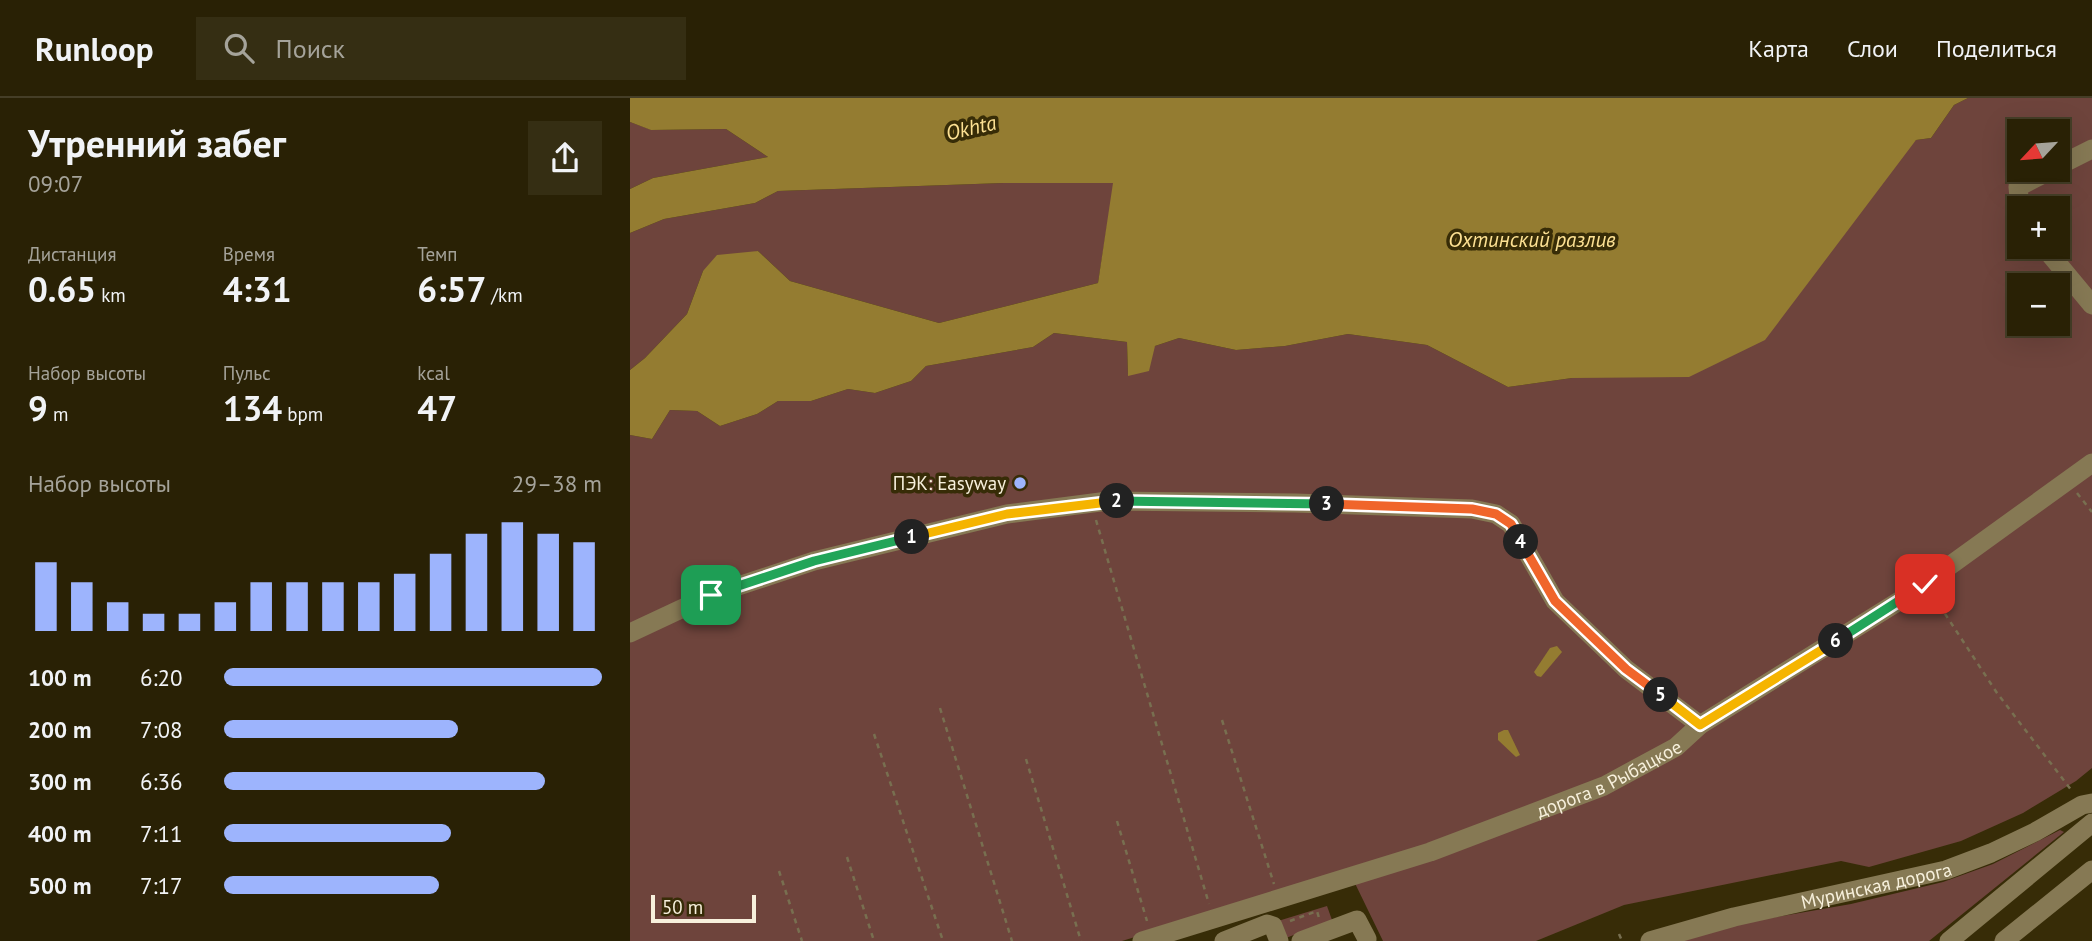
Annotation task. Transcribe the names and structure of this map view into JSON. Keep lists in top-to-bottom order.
{
  "streets": {
    "street": ["дорога в Рыбацкое", "Муринская дорога"]
  },
  "water": ["Okhta", "Охтинский разлив"],
  "places": ["ПЭК: Easyway"],
  "scale_bar": "50 m",
  "north": "bottom left",
  "page": {
    "header": "Runloop",
    "search": "Поиск",
    "nav": ["Карта", "Слои", "Поделиться"],
    "heading": ["Утренний забег", "09:07"],
    "map_buttons": ["+", "−"],
    "stats": [
      ["Дистанция", "0.65 km"],
      ["Время", "4:31"],
      ["Темп", "6:57 /km"],
      ["Набор высоты", "9 m"],
      ["Пульс", "134 bpm"],
      ["kcal", "47"]
    ],
    "chart": ["Набор высоты", "29–38 m"],
    "pins": [
      "2",
      "3",
      "1",
      "4",
      "6",
      "5"
    ],
    "list": [
      {
        "name": "100 m",
        "note": "6:20"
      },
      {
        "name": "200 m",
        "note": "7:08"
      },
      {
        "name": "300 m",
        "note": "6:36"
      },
      {
        "name": "400 m",
        "note": "7:11"
      },
      {
        "name": "500 m",
        "note": "7:17"
      }
    ],
    "scale": "50 m"
  }
}
